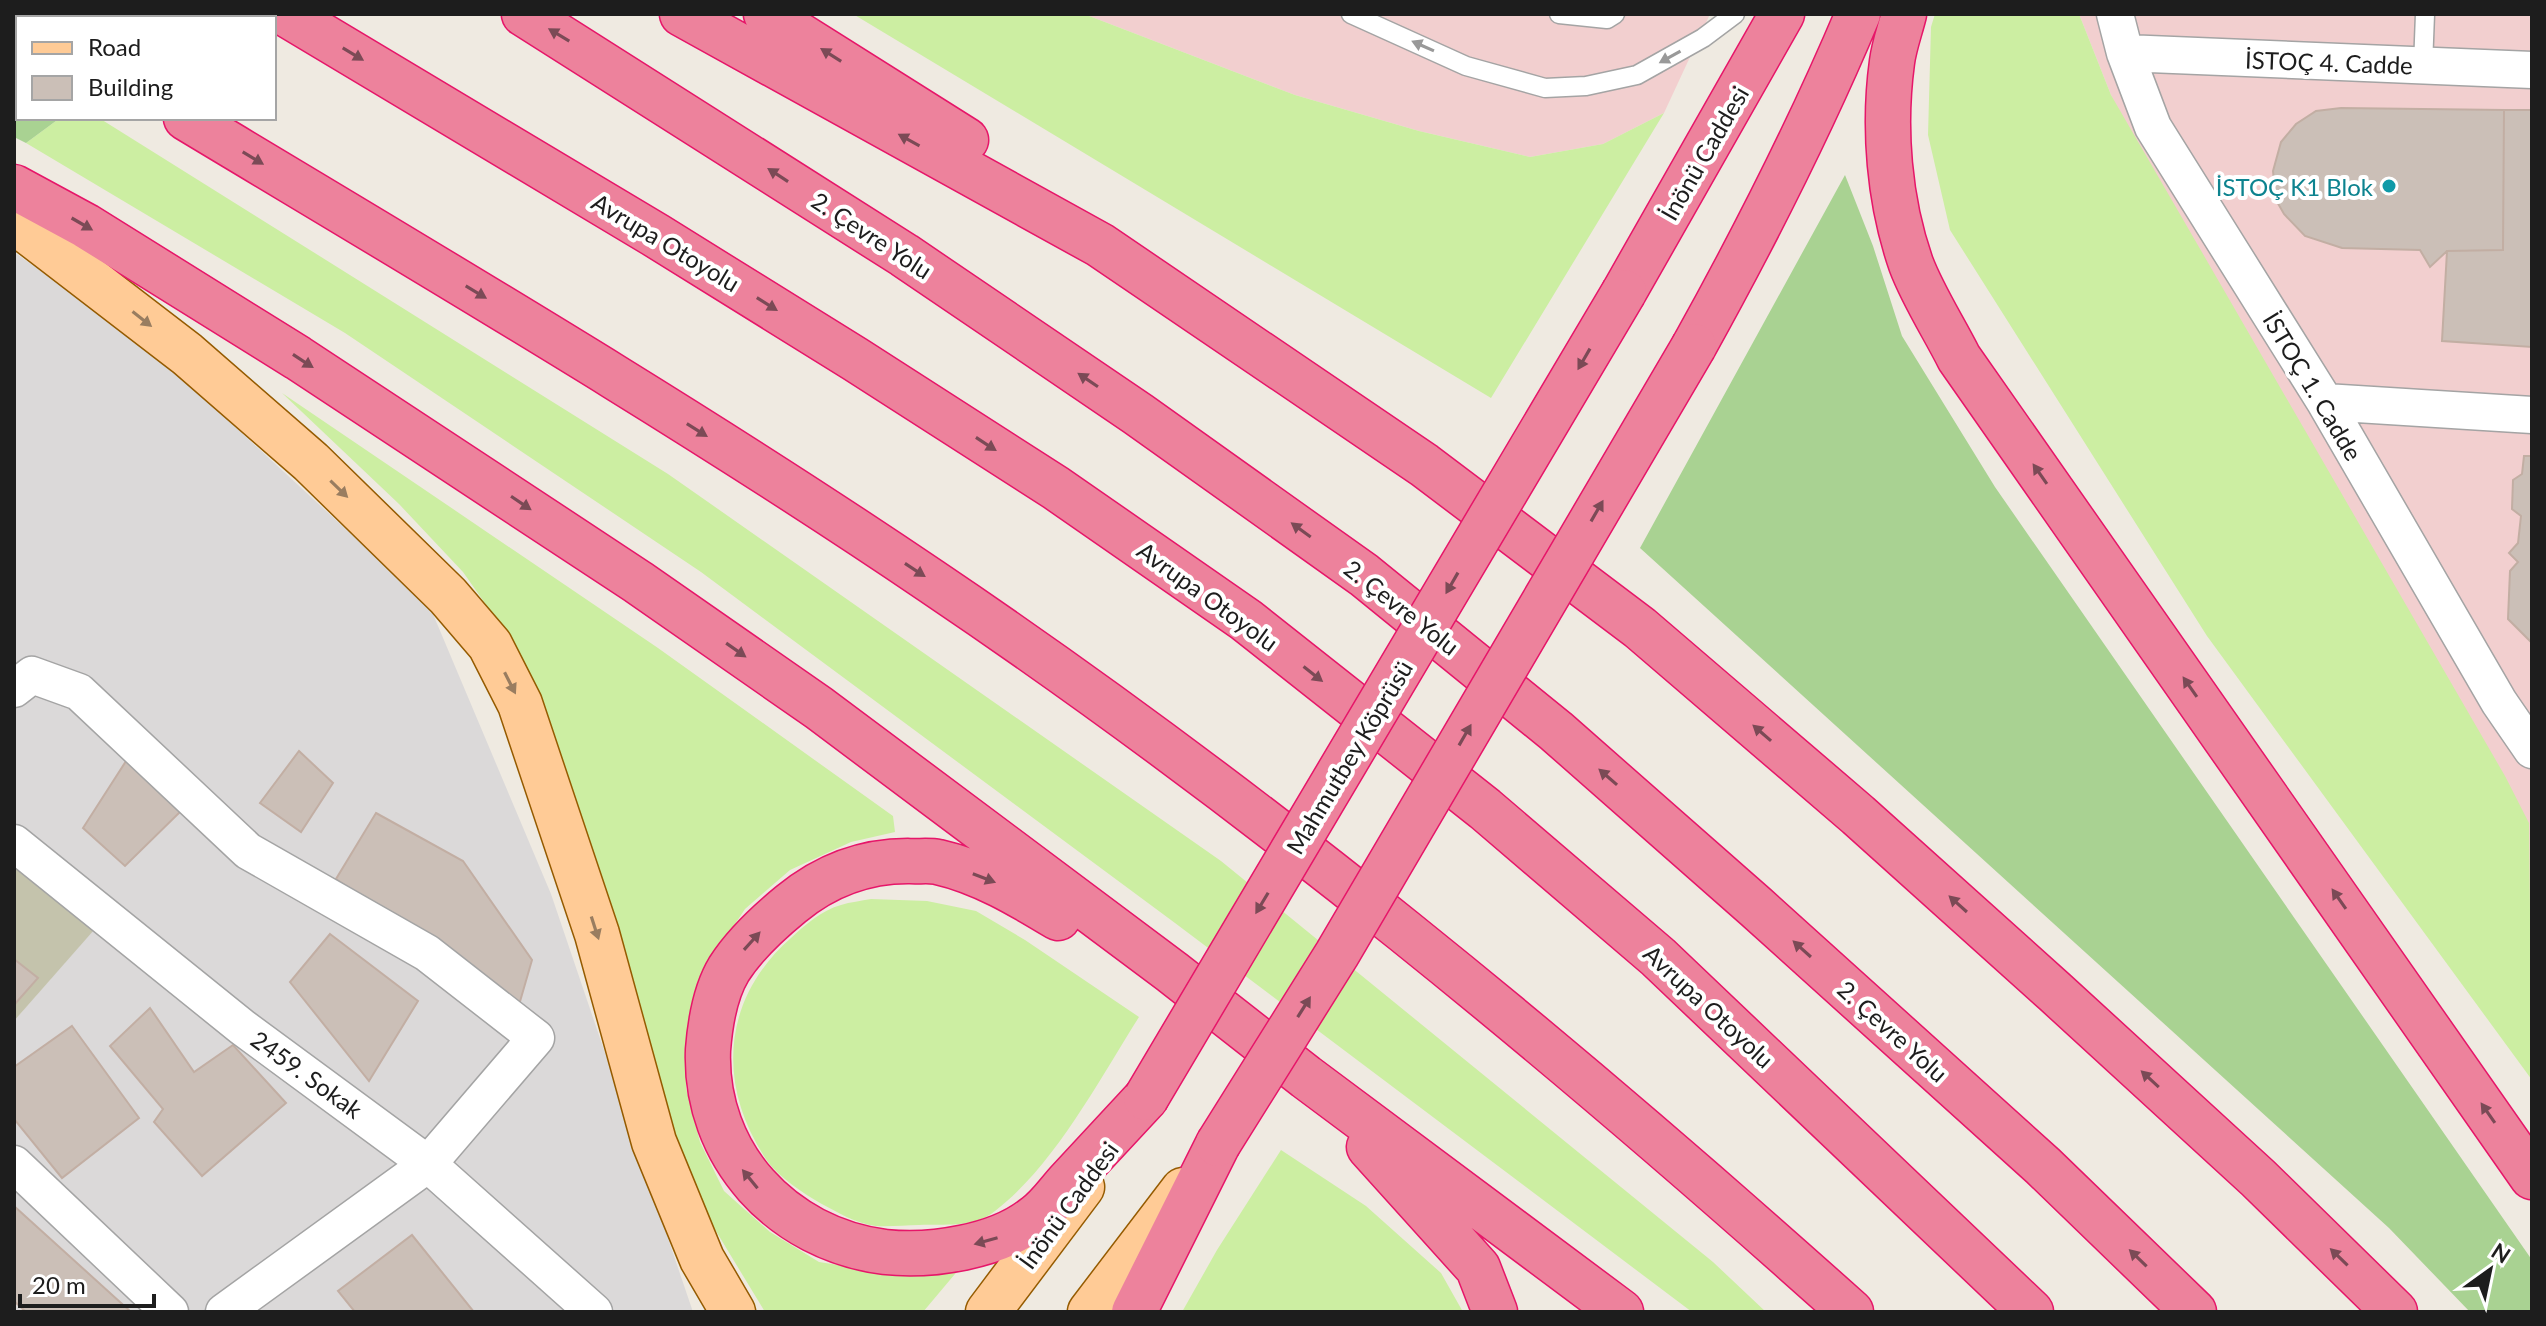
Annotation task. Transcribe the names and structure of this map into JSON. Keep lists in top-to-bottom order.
{
  "streets": {
    "highway": [
      "İnönü Caddesi",
      "2. Çevre Yolu",
      "Avrupa Otoyolu",
      "Mahmutbey Köprüsü"
    ],
    "street": ["İSTOÇ 4. Cadde", "İSTOÇ 1. Cadde", "2459. Sokak"]
  },
  "crossings": [
    ["İSTOÇ 4. Cadde", "İSTOÇ 1. Cadde"],
    ["İnönü Caddesi", "Mahmutbey Köprüsü"]
  ],
  "places": ["İSTOÇ K1 Blok"],
  "legend": ["Road", "Building"],
  "scale_bar": "20 m",
  "north": "top right"
}
